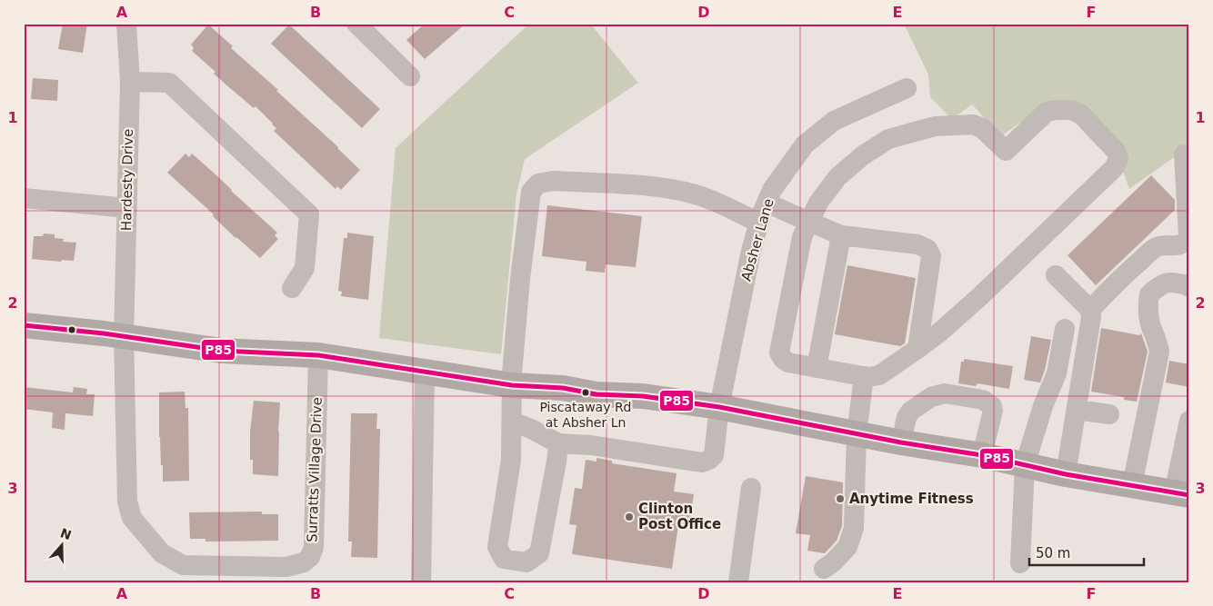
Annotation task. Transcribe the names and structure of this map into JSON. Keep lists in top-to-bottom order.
{
  "streets": {
    "street": ["Hardesty Drive", "Absher Lane", "Surratts Village Drive"]
  },
  "crossings": [
    ["Hardesty Drive", "Surratts Village Drive"]
  ],
  "places": ["Piscataway Rd at Absher Ln", "Anytime Fitness", "Clinton Post Office"],
  "lines": ["transit line P85"],
  "scale_bar": "50 m",
  "north": "top",
  "grid": {
    "columns": [
      "A",
      "B",
      "C",
      "D",
      "E",
      "F"
    ],
    "rows": ["1", "2", "3"]
  }
}
